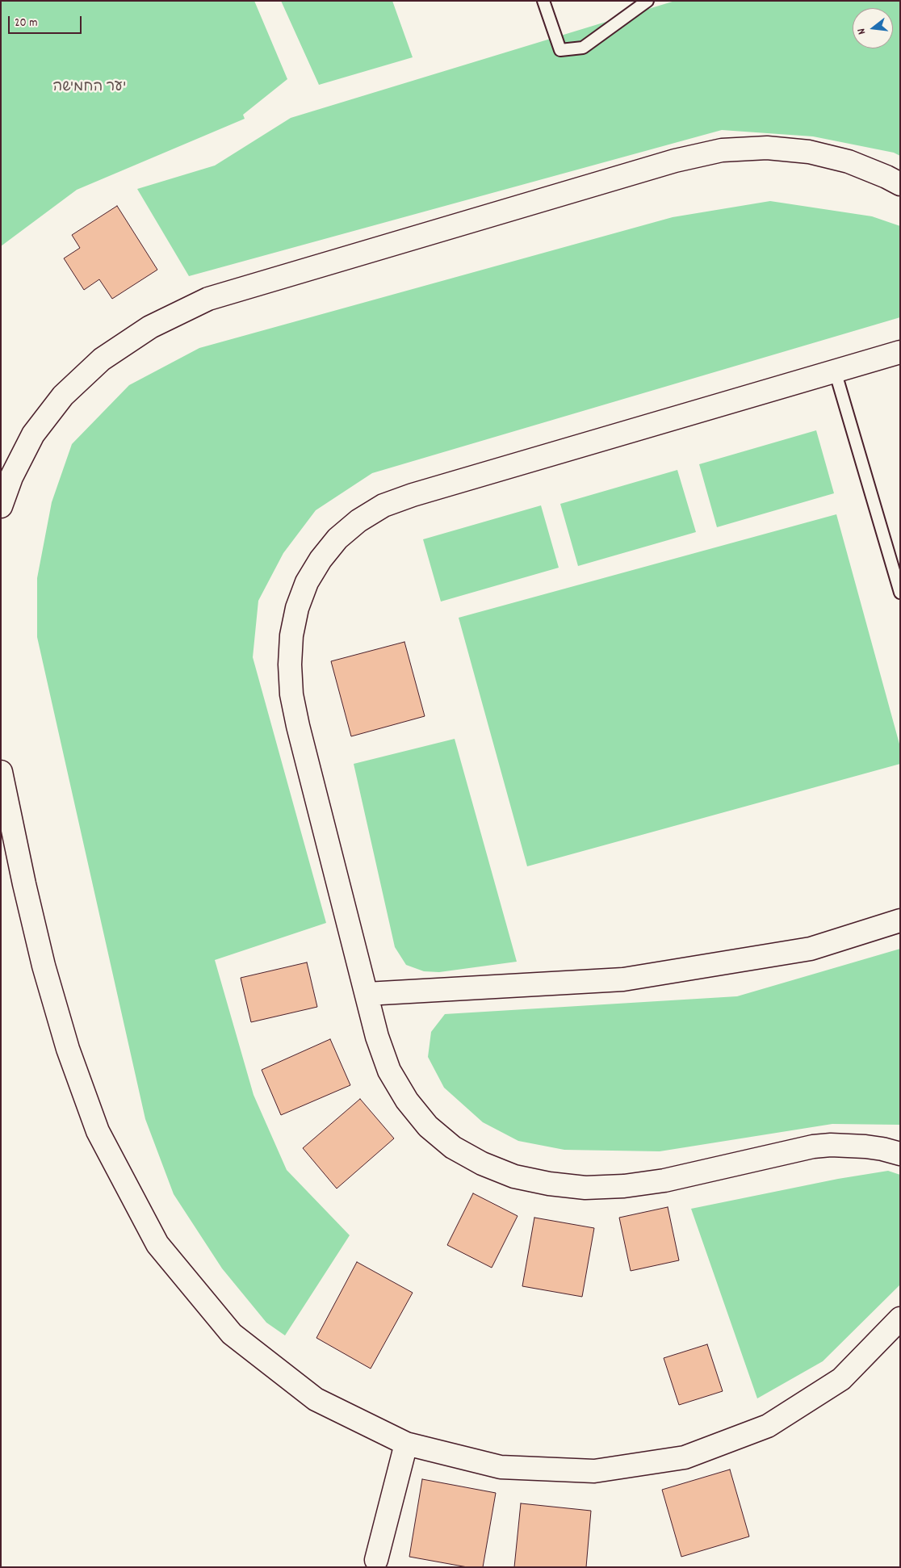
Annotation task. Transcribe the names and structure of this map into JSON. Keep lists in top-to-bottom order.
{
  "parks": ["יער החמישה"],
  "scale_bar": "20 m",
  "north": "left"
}
